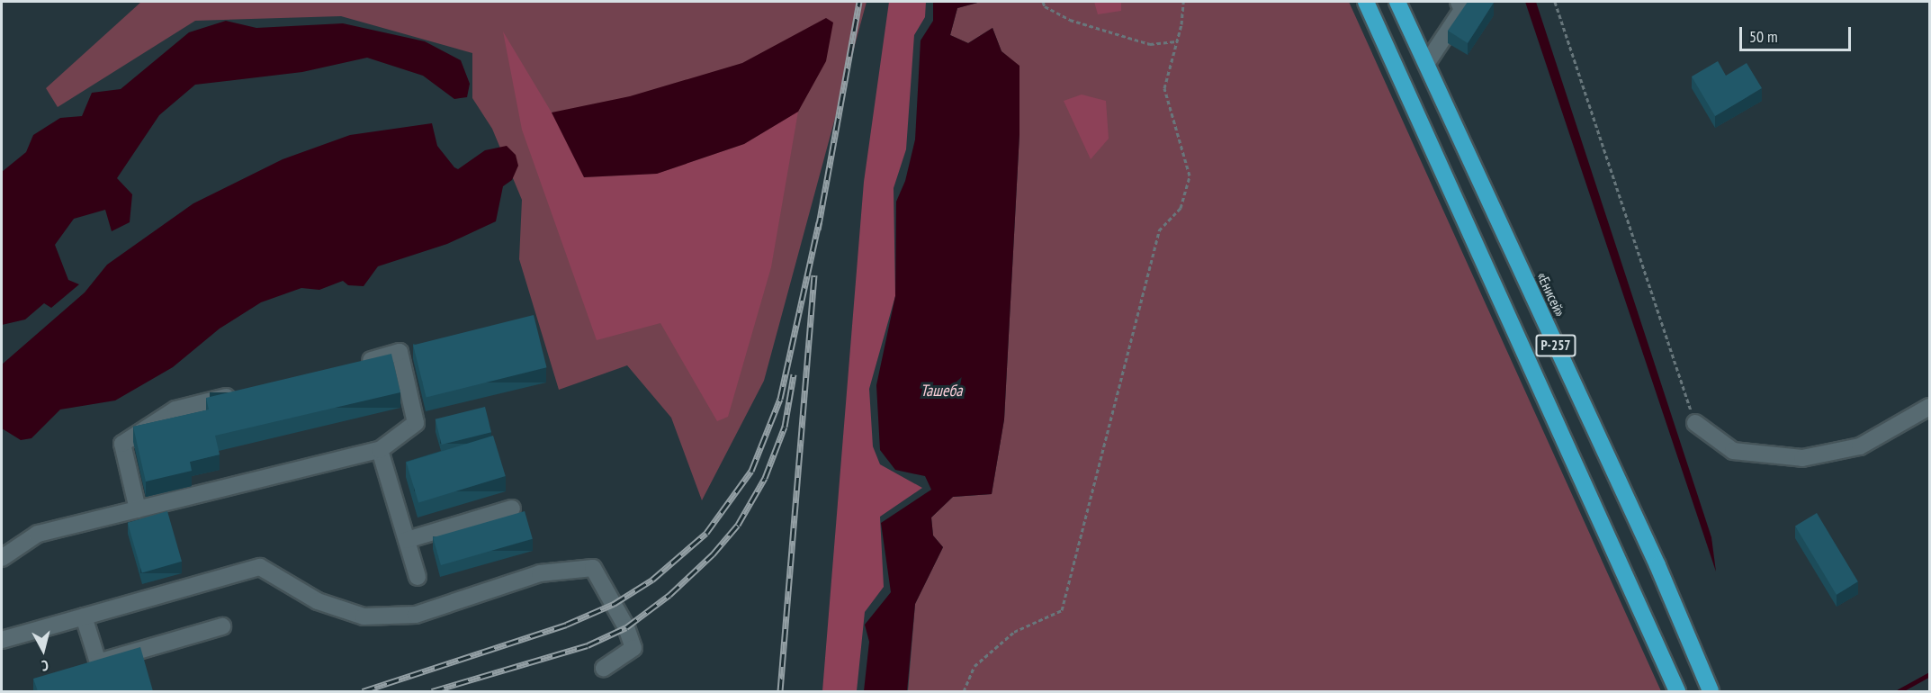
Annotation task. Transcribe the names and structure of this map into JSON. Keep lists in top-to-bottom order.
{
  "streets": {
    "highway": ["«Енисей»", "Р-257"]
  },
  "water": ["Ташеба"],
  "scale_bar": "50 m",
  "north": "bottom"
}
